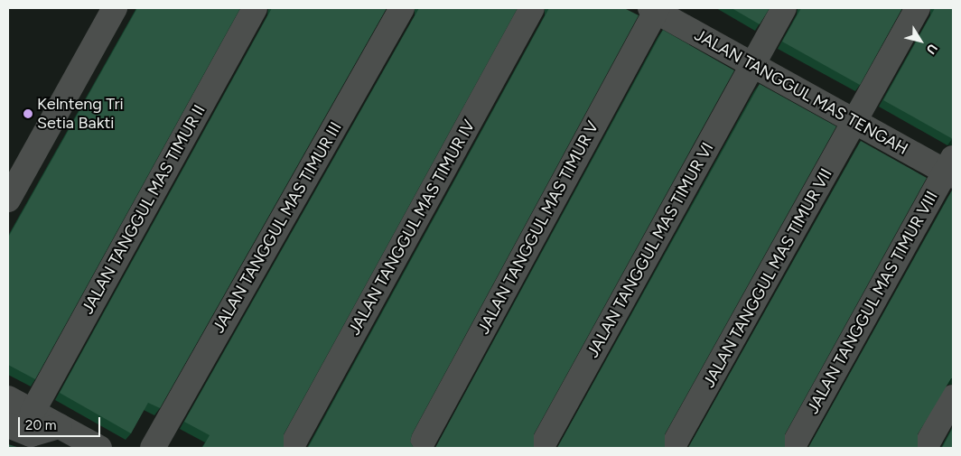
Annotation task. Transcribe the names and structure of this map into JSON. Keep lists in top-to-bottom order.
{
  "streets": {
    "street": [
      "JALAN TANGGUL MAS TENGAH",
      "JALAN TANGGUL MAS TIMUR II",
      "JALAN TANGGUL MAS TIMUR III",
      "JALAN TANGGUL MAS TIMUR IV",
      "JALAN TANGGUL MAS TIMUR V",
      "JALAN TANGGUL MAS TIMUR VI",
      "JALAN TANGGUL MAS TIMUR VII",
      "JALAN TANGGUL MAS TIMUR VIII"
    ]
  },
  "crossings": [
    ["JALAN TANGGUL MAS TENGAH", "JALAN TANGGUL MAS TIMUR V"],
    ["JALAN TANGGUL MAS TENGAH", "JALAN TANGGUL MAS TIMUR VI"],
    ["JALAN TANGGUL MAS TENGAH", "JALAN TANGGUL MAS TIMUR VII"],
    ["JALAN TANGGUL MAS TENGAH", "JALAN TANGGUL MAS TIMUR VIII"]
  ],
  "places": ["Kelnteng Tri Setia Bakti"],
  "scale_bar": "20 m",
  "north": "bottom right"
}
